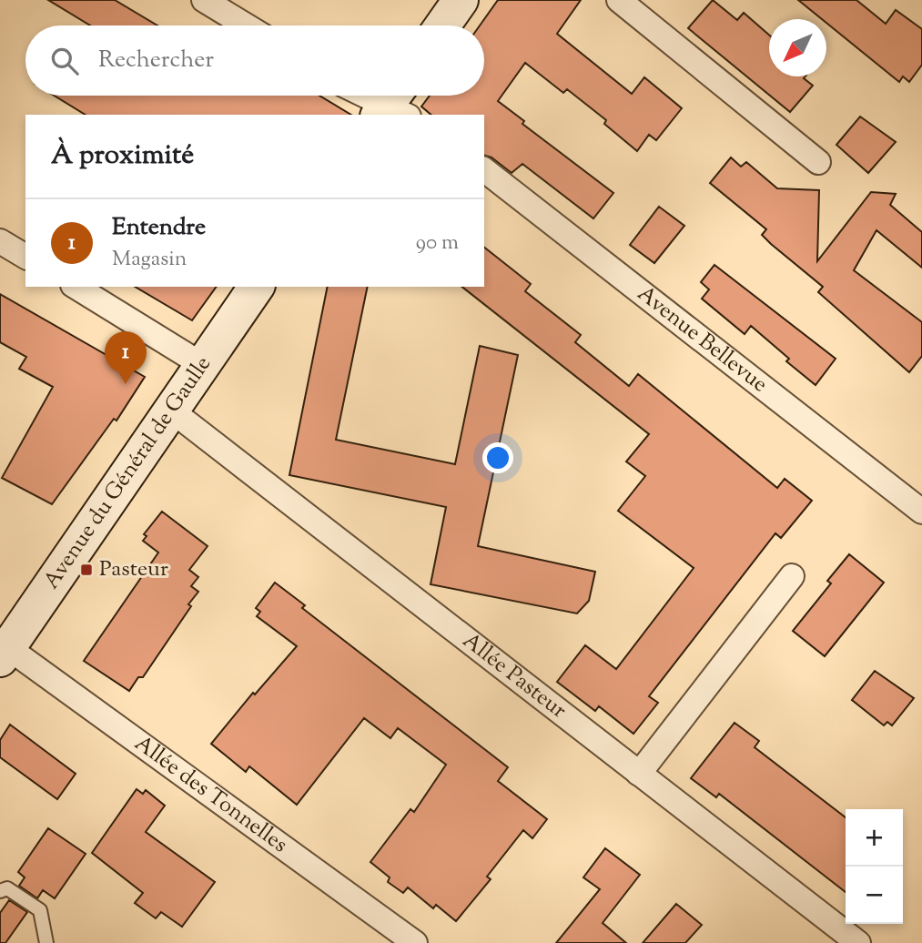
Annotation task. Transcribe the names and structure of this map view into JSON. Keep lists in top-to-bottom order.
{
  "streets": {
    "main road": ["Avenue du Général de Gaulle"],
    "street": ["Avenue Bellevue", "Allée Pasteur", "Allée des Tonnelles"]
  },
  "crossings": [
    ["Avenue du Général de Gaulle", "Allée Pasteur"],
    ["Avenue du Général de Gaulle", "Allée des Tonnelles"]
  ],
  "places": {
    "transit": ["Pasteur"]
  },
  "north": "bottom left",
  "page": {
    "search": "Rechercher",
    "heading": "À proximité",
    "list": [
      {
        "mark": "1",
        "name": "Entendre",
        "note": "Magasin",
        "value": "90 m"
      }
    ],
    "pins": "1",
    "map_buttons": ["+", "−"]
  }
}
